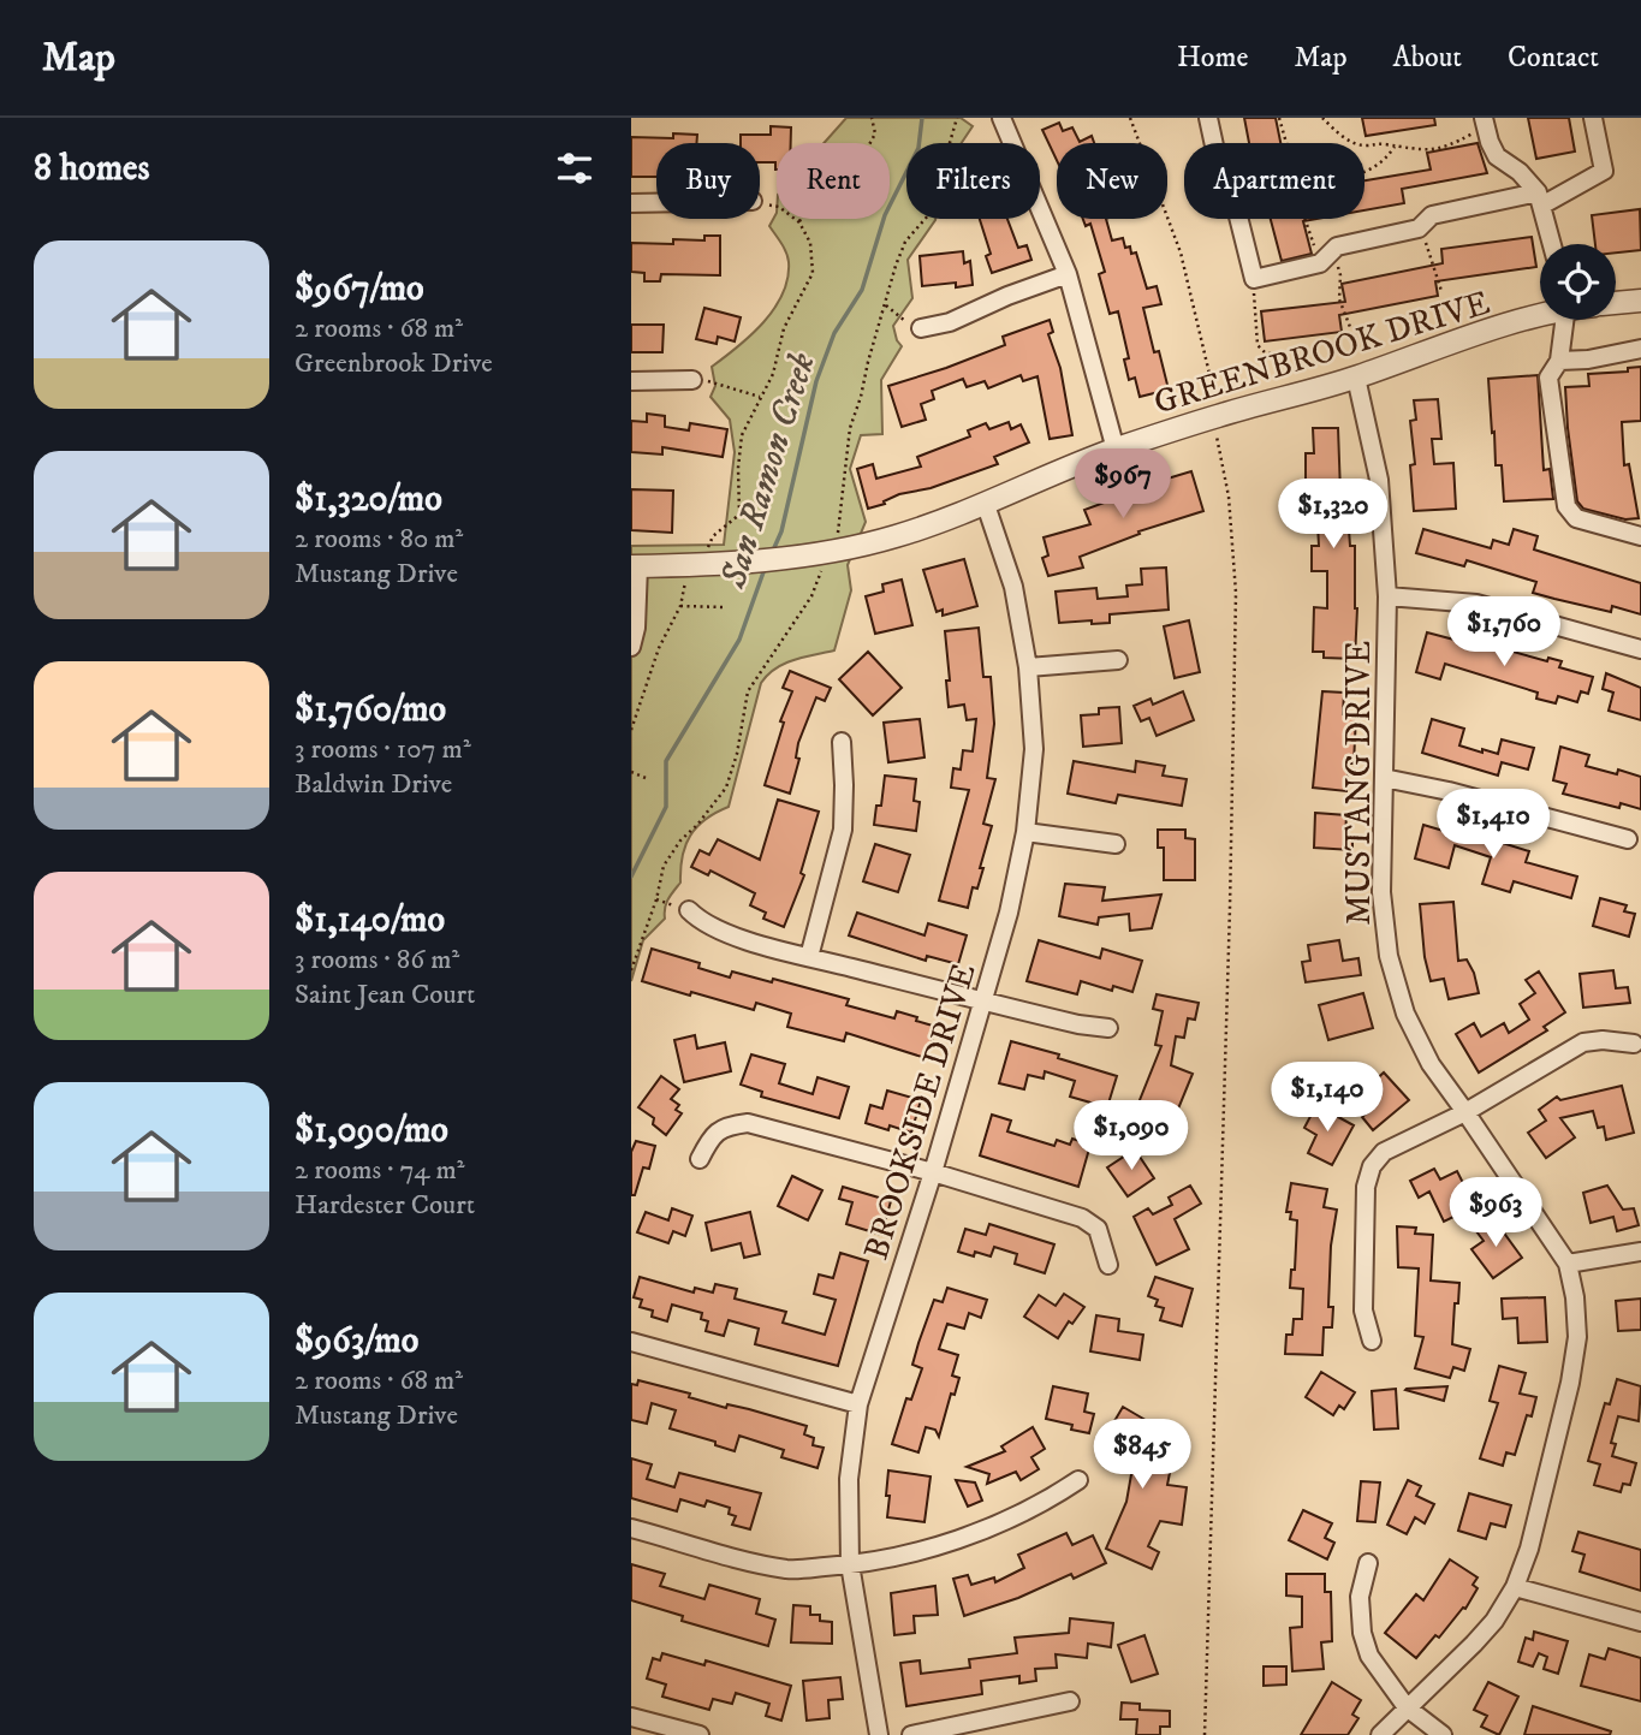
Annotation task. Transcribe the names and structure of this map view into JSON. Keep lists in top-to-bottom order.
{
  "streets": {
    "street": ["GREENBROOK DRIVE", "MUSTANG DRIVE", "BROOKSIDE DRIVE"]
  },
  "crossings": [
    ["GREENBROOK DRIVE", "MUSTANG DRIVE"],
    ["GREENBROOK DRIVE", "BROOKSIDE DRIVE"]
  ],
  "water": ["San Ramon Creek"],
  "page": {
    "header": "Map",
    "nav": [
      "Home",
      "Map",
      "About",
      "Contact"
    ],
    "heading": "8 homes",
    "chip": [
      "Buy",
      "Rent",
      "Filters",
      "New",
      "Apartment"
    ],
    "list": [
      {
        "name": "$967/mo",
        "note": "2 rooms · 68 m² · Greenbrook Drive"
      },
      {
        "name": "$1,320/mo",
        "note": "2 rooms · 80 m² · Mustang Drive"
      },
      {
        "name": "$1,760/mo",
        "note": "3 rooms · 107 m² · Baldwin Drive"
      },
      {
        "name": "$1,140/mo",
        "note": "3 rooms · 86 m² · Saint Jean Court"
      },
      {
        "name": "$1,090/mo",
        "note": "2 rooms · 74 m² · Hardester Court"
      },
      {
        "name": "$963/mo",
        "note": "2 rooms · 68 m² · Mustang Drive"
      }
    ],
    "price": [
      "$967",
      "$1,320",
      "$1,760",
      "$1,410",
      "$1,140",
      "$1,090",
      "$963",
      "$845"
    ]
  }
}
